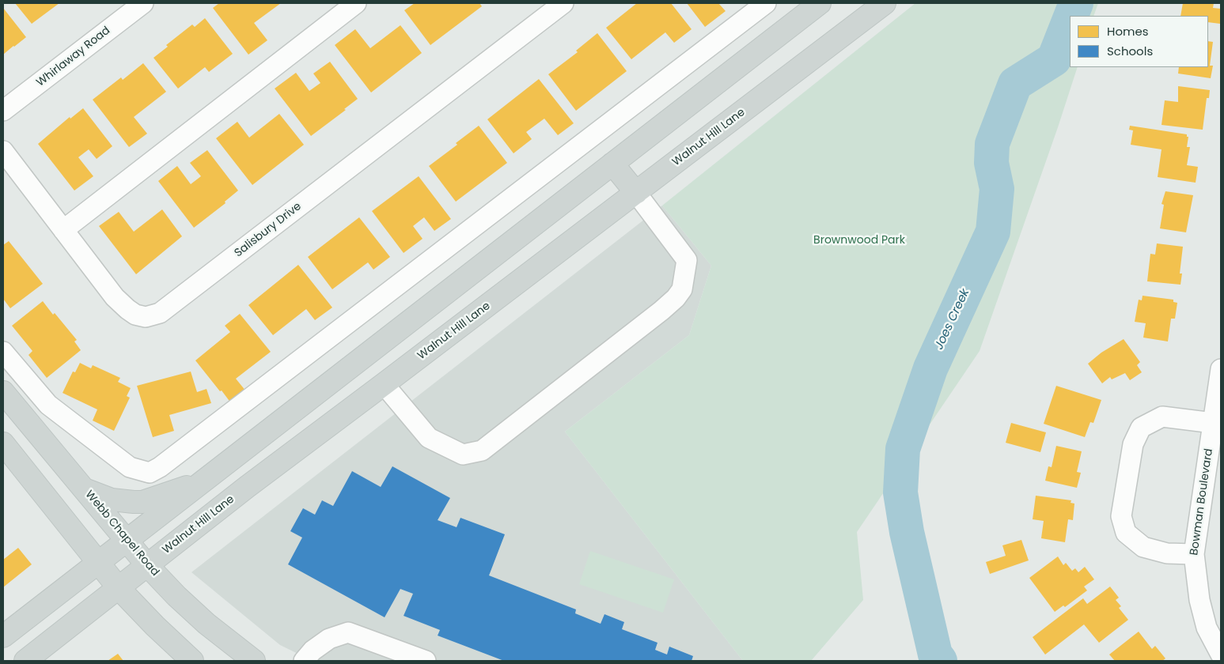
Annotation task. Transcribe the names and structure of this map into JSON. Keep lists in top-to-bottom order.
{
  "streets": {
    "main road": ["Walnut Hill Lane", "Webb Chapel Road"],
    "street": ["Whirlaway Road", "Salisbury Drive", "Bowman Boulevard"]
  },
  "crossings": [
    ["Walnut Hill Lane", "Webb Chapel Road"]
  ],
  "water": ["Joes Creek"],
  "parks": ["Brownwood Park"],
  "legend": ["Homes", "Schools"]
}
